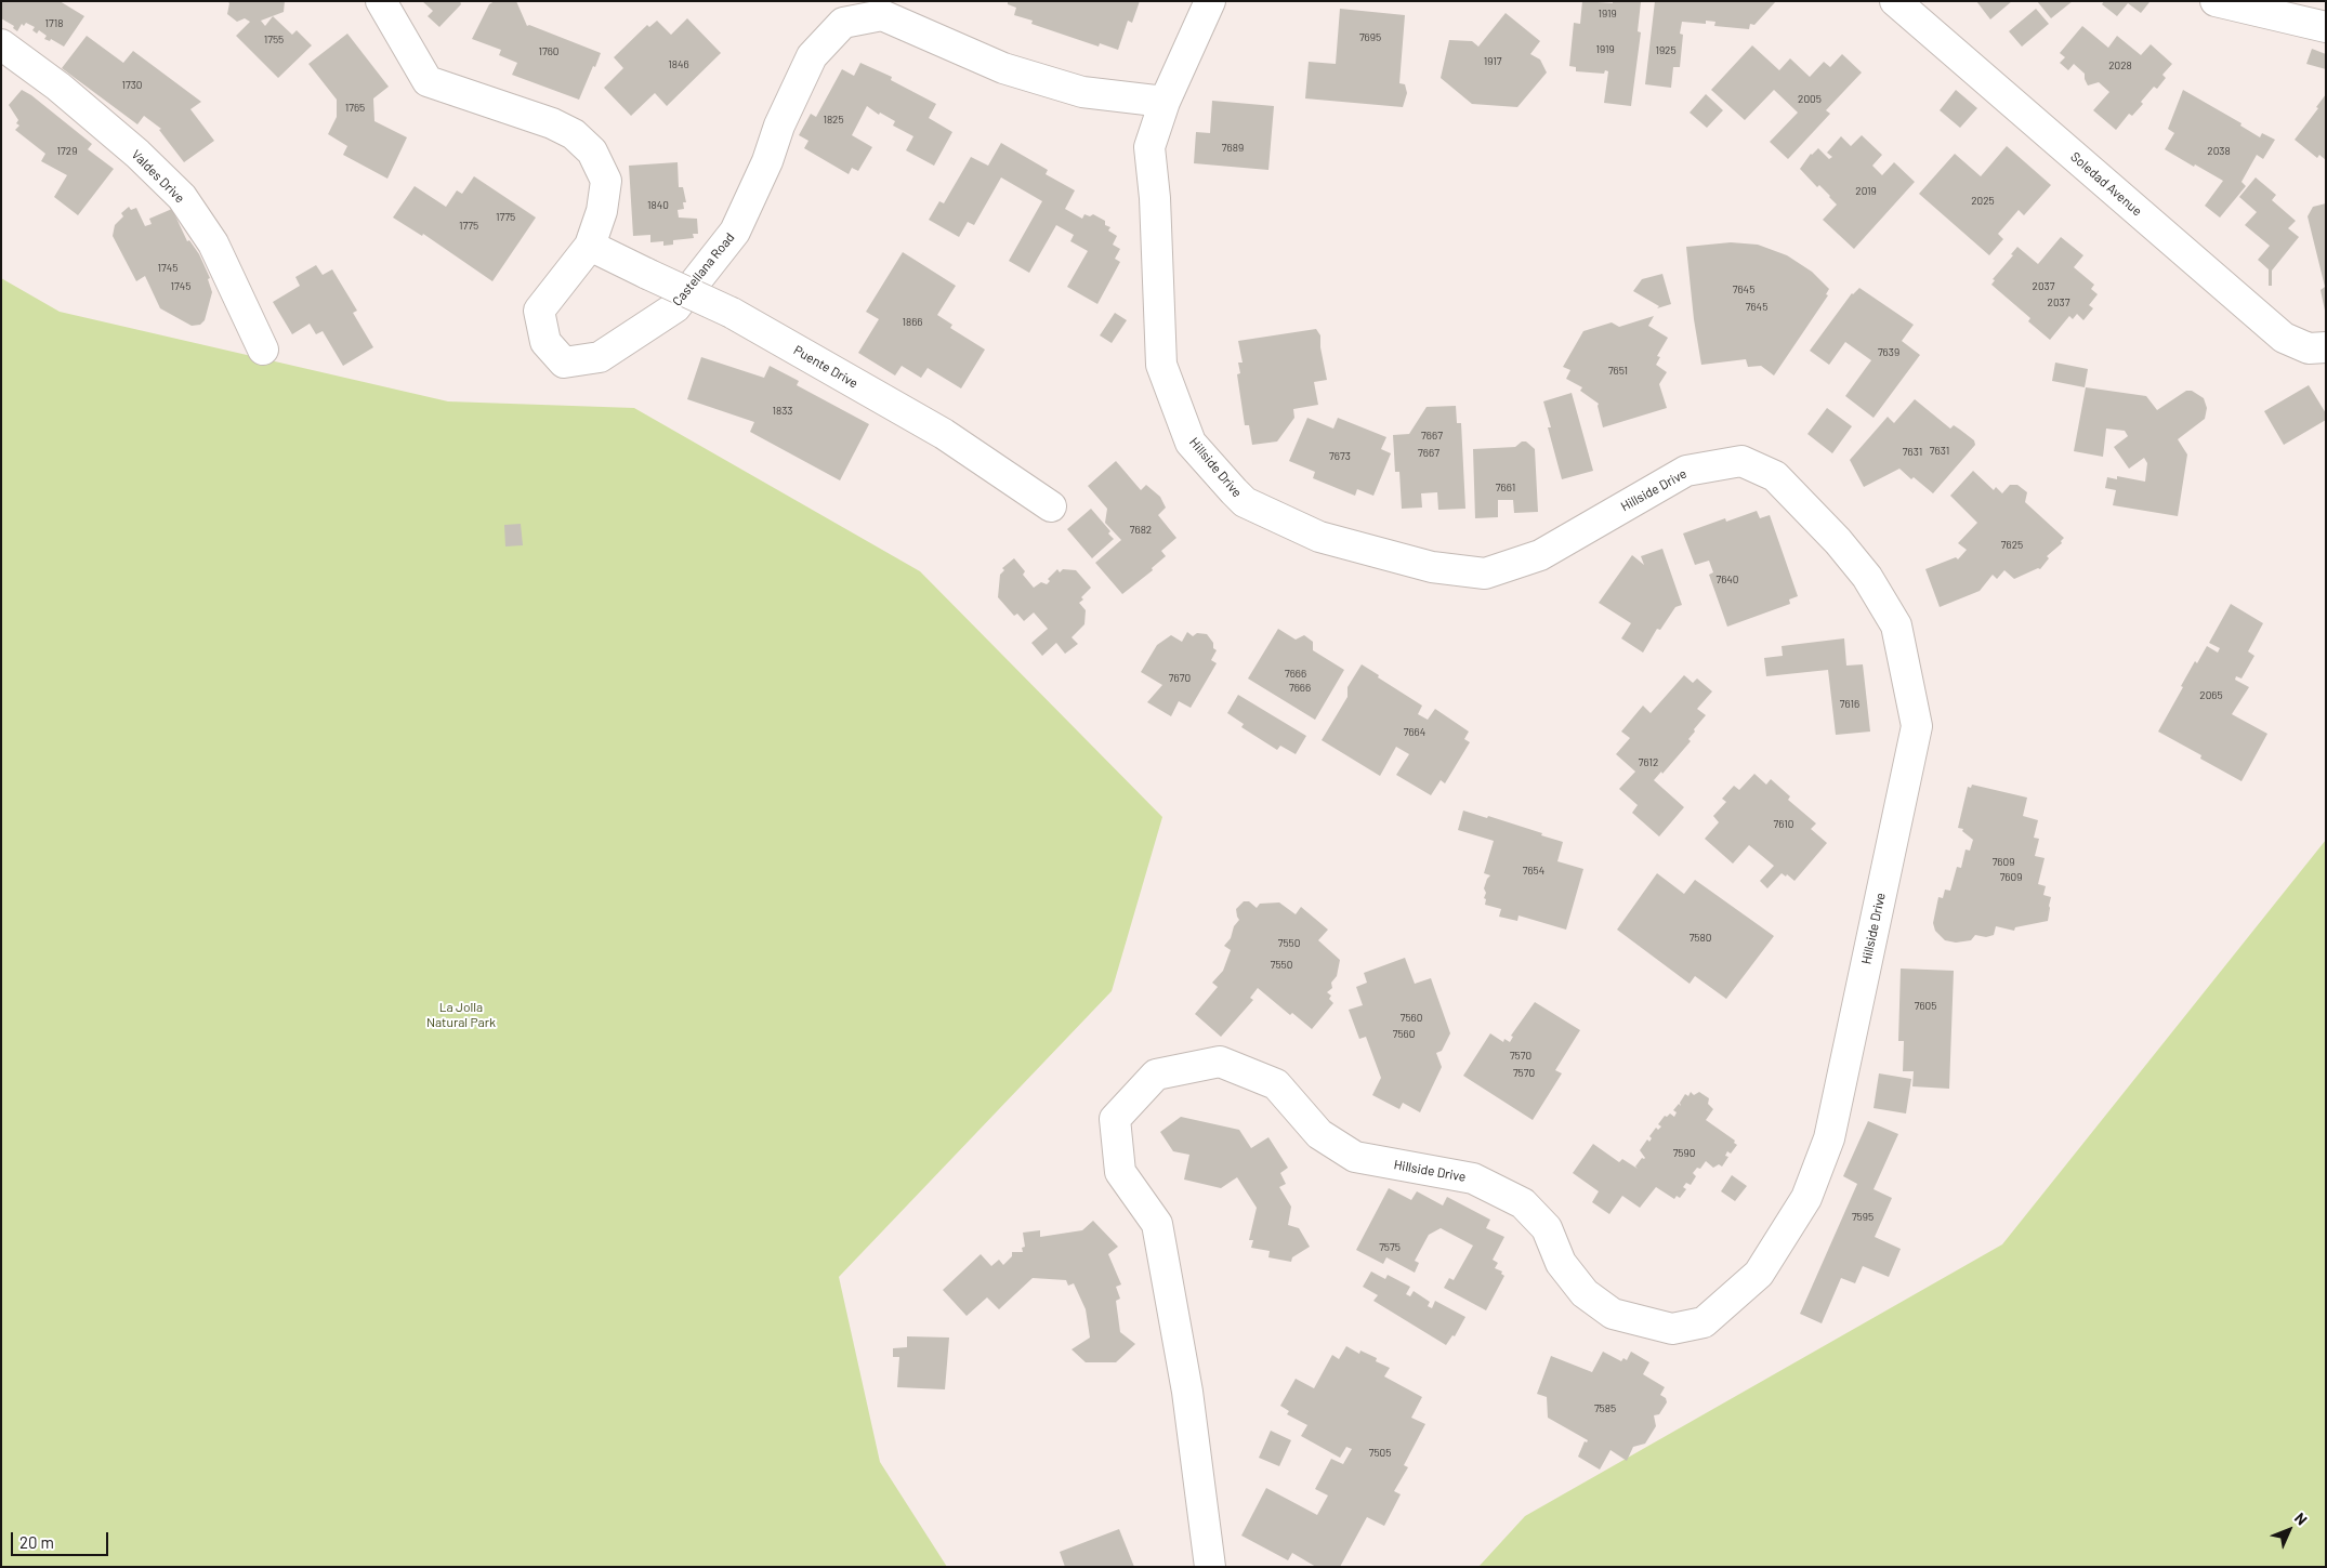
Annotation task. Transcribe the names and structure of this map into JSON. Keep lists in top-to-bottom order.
{
  "streets": {
    "street": [
      "Valdes Drive",
      "Soledad Avenue",
      "Castellana Road",
      "Puente Drive",
      "Hillside Drive"
    ]
  },
  "crossings": [
    ["Castellana Road", "Puente Drive"],
    ["Castellana Road", "Hillside Drive"]
  ],
  "parks": ["La Jolla Natural Park"],
  "house_numbers": [
    "1919",
    "1718",
    "7695",
    "1755",
    "1919",
    "1925",
    "1760",
    "1917",
    "1846",
    "2028",
    "1730",
    "2005",
    "1765",
    "1825",
    "7689",
    "1729",
    "2038",
    "2019",
    "2025",
    "1840",
    "1775",
    "1775",
    "1745",
    "1745",
    "2037",
    "7645",
    "2037",
    "7645",
    "1866",
    "7639",
    "7651",
    "1833",
    "7667",
    "7631",
    "7631",
    "7667",
    "7673",
    "7661",
    "7682",
    "7625",
    "7640",
    "7666",
    "7670",
    "7666",
    "2065",
    "7616",
    "7664",
    "7612",
    "7610",
    "7609",
    "7654",
    "7609",
    "7580",
    "7550",
    "7550",
    "7605",
    "7560",
    "7560",
    "7570",
    "7570",
    "7590",
    "7595",
    "7575",
    "7585",
    "7505"
  ],
  "scale_bar": "20 m",
  "north": "top right"
}
